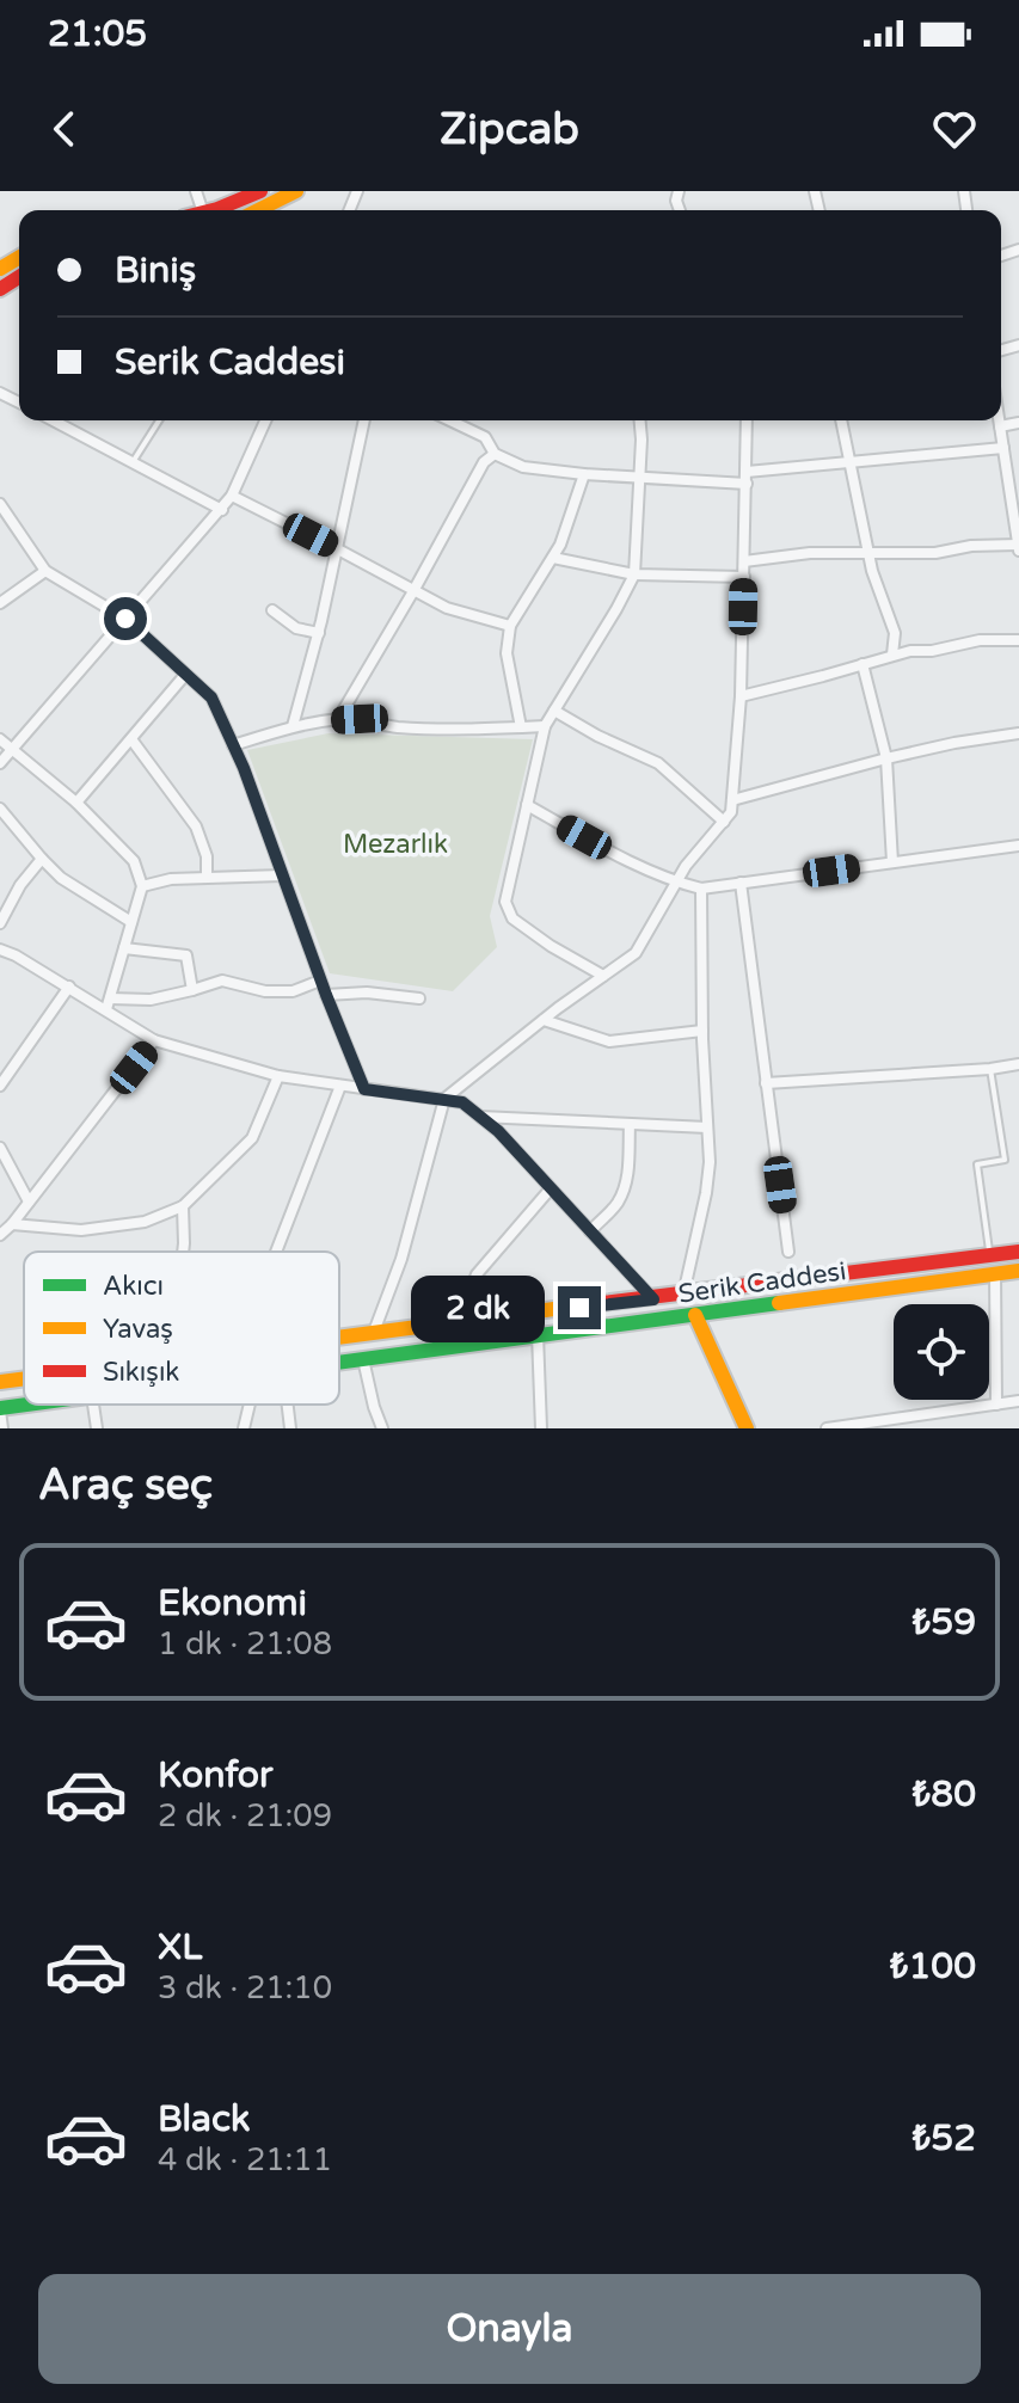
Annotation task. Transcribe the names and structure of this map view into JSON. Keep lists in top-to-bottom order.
{
  "streets": {
    "main road": ["Serik Caddesi"]
  },
  "parks": ["Mezarlık"],
  "legend": ["Akıcı", "Yavaş", "Sıkışık"],
  "page": {
    "status": "21:05",
    "header": "Zipcab",
    "banner": ["Biniş", "Serik Caddesi"],
    "bubble": "2 dk",
    "heading": "Araç seç",
    "list": [
      {
        "name": "Ekonomi",
        "note": "1 dk · 21:08",
        "value": "₺59"
      },
      {
        "name": "Konfor",
        "note": "2 dk · 21:09",
        "value": "₺80"
      },
      {
        "name": "XL",
        "note": "3 dk · 21:10",
        "value": "₺100"
      },
      {
        "name": "Black",
        "note": "4 dk · 21:11",
        "value": "₺52"
      }
    ],
    "buttons": "Onayla"
  }
}
